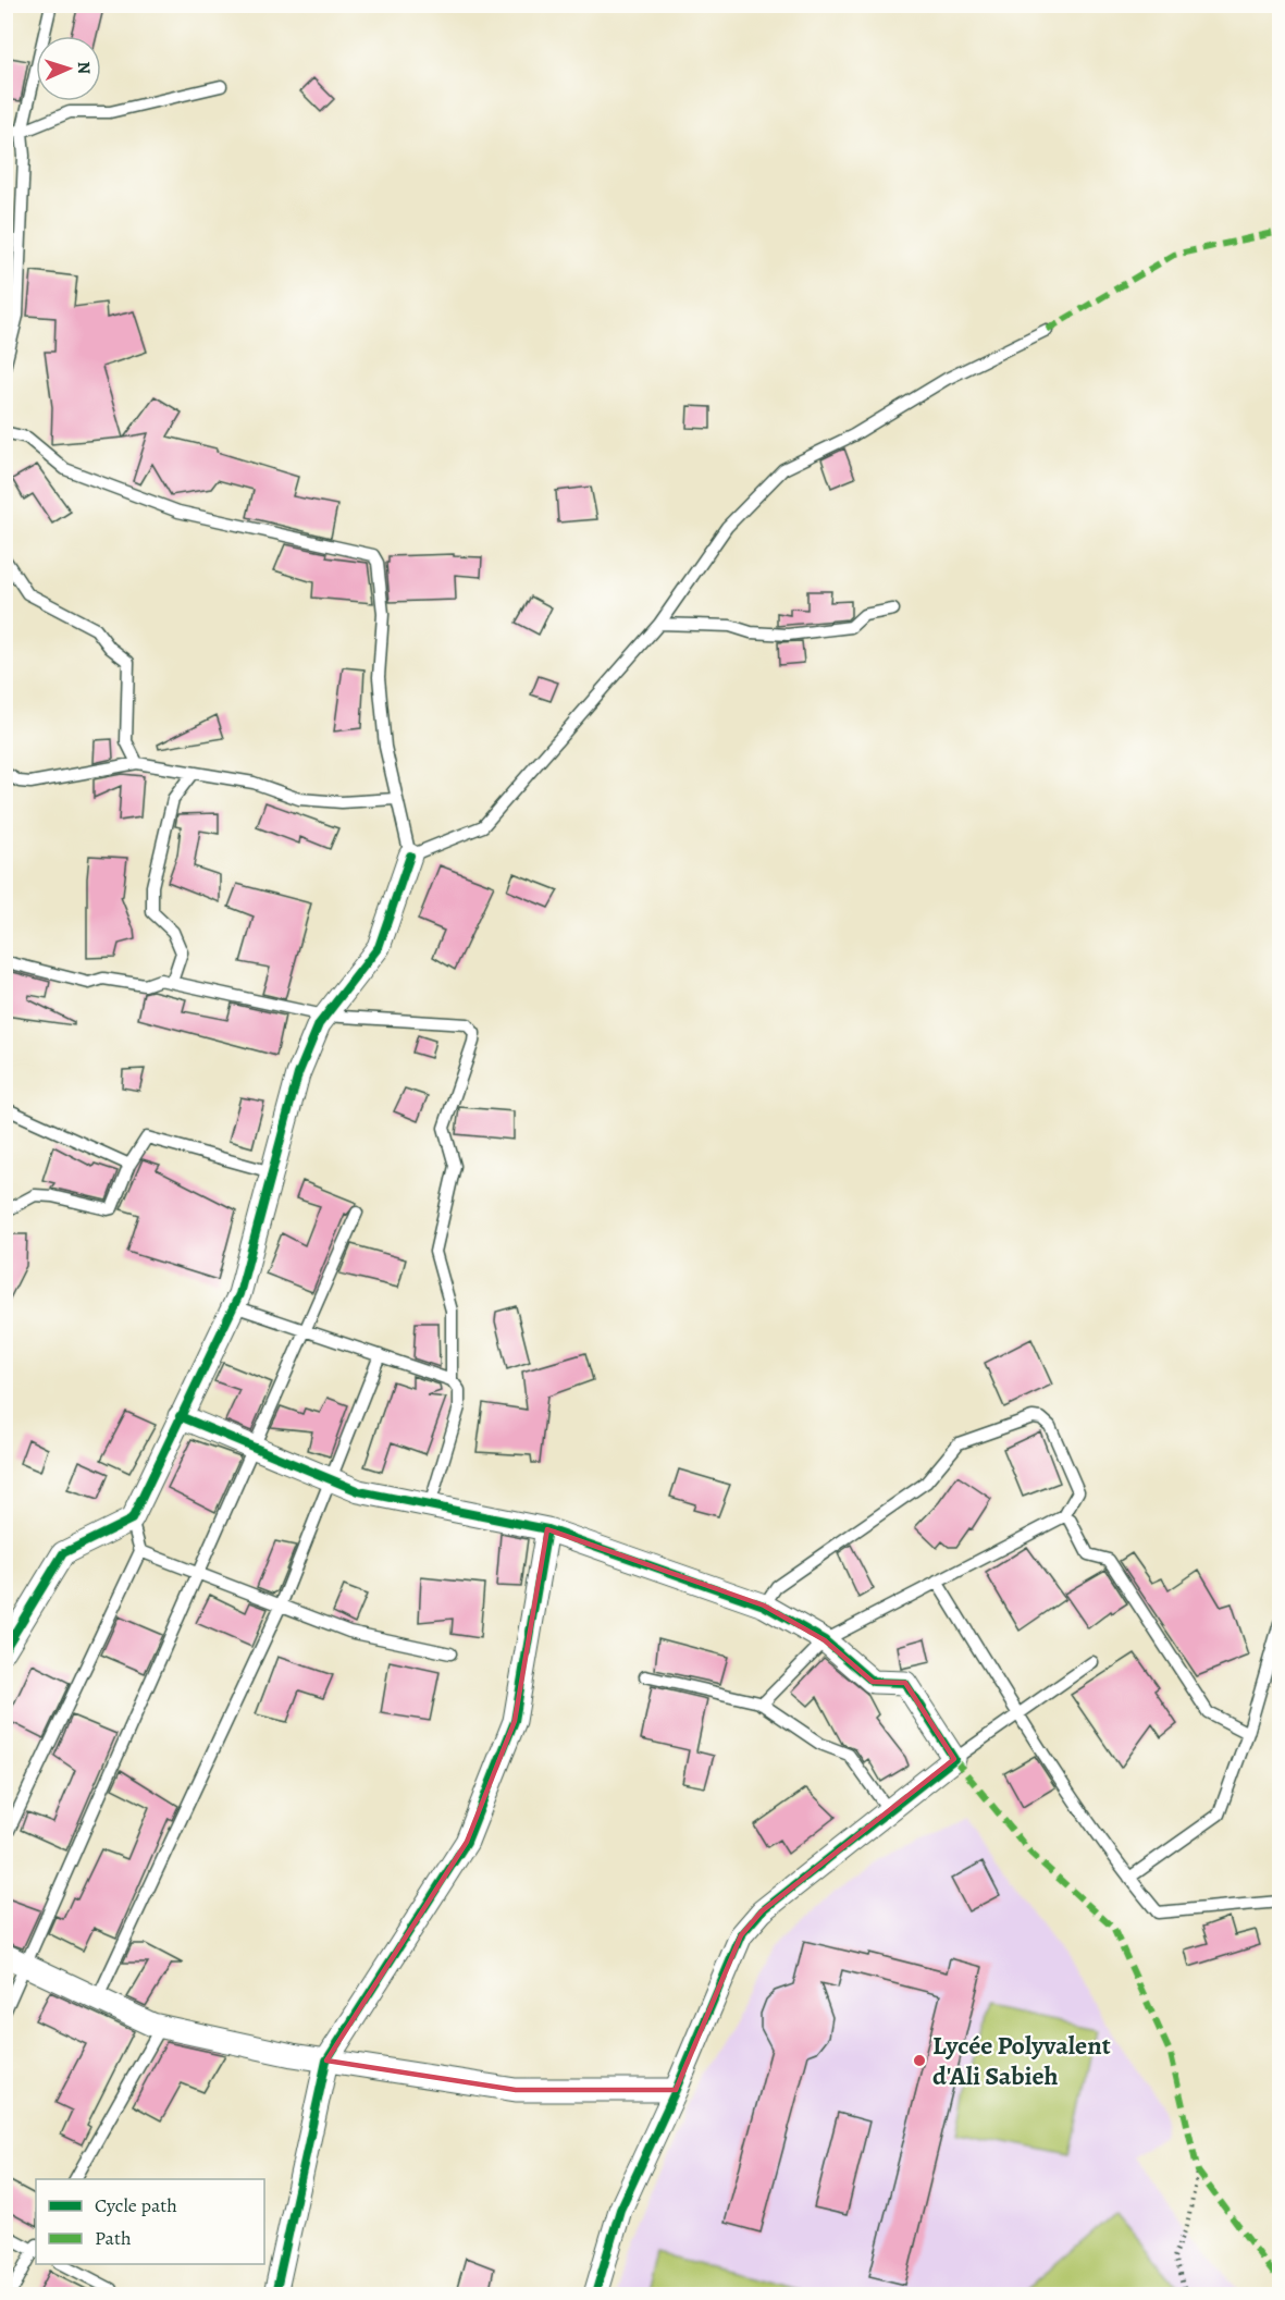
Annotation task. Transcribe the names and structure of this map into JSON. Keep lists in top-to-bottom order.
{
  "places": ["Lycée Polyvalent d'Ali Sabieh"],
  "legend": ["Cycle path", "Path"],
  "north": "right"
}
